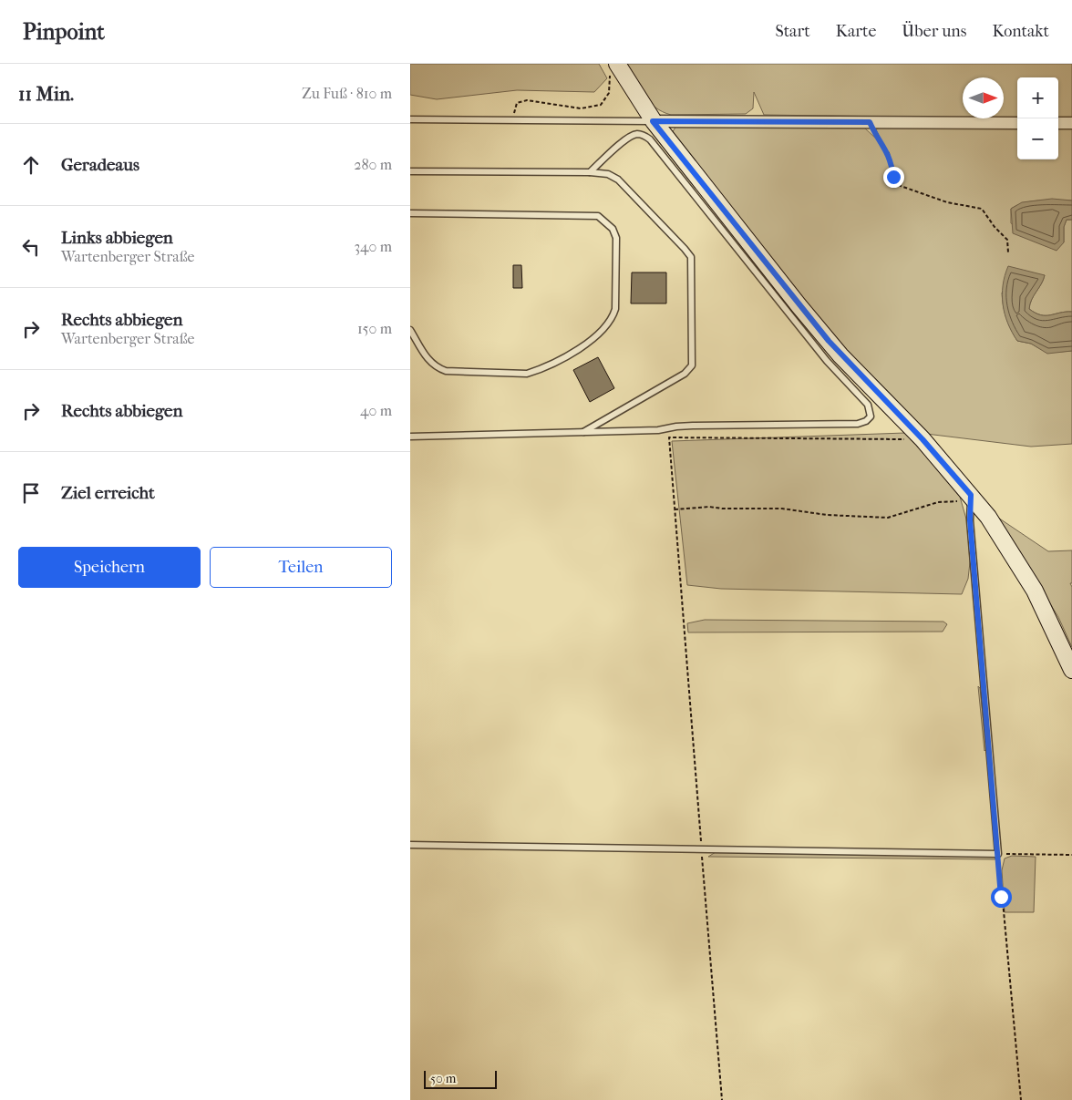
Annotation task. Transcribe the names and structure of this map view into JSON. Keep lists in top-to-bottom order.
{
  "scale_bar": "50 m",
  "north": "right",
  "page": {
    "header": "Pinpoint",
    "nav": [
      "Start",
      "Karte",
      "Über uns",
      "Kontakt"
    ],
    "heading": ["11 Min.", "Zu Fuß · 810 m"],
    "map_buttons": ["+", "−"],
    "list": [
      ["Geradeaus", "280 m"],
      ["Links abbiegen", "Wartenberger Straße", "340 m"],
      ["Rechts abbiegen", "Wartenberger Straße", "150 m"],
      ["Rechts abbiegen", "40 m"],
      "Ziel erreicht"
    ],
    "buttons": ["Speichern", "Teilen"],
    "scale": "50 m"
  }
}
